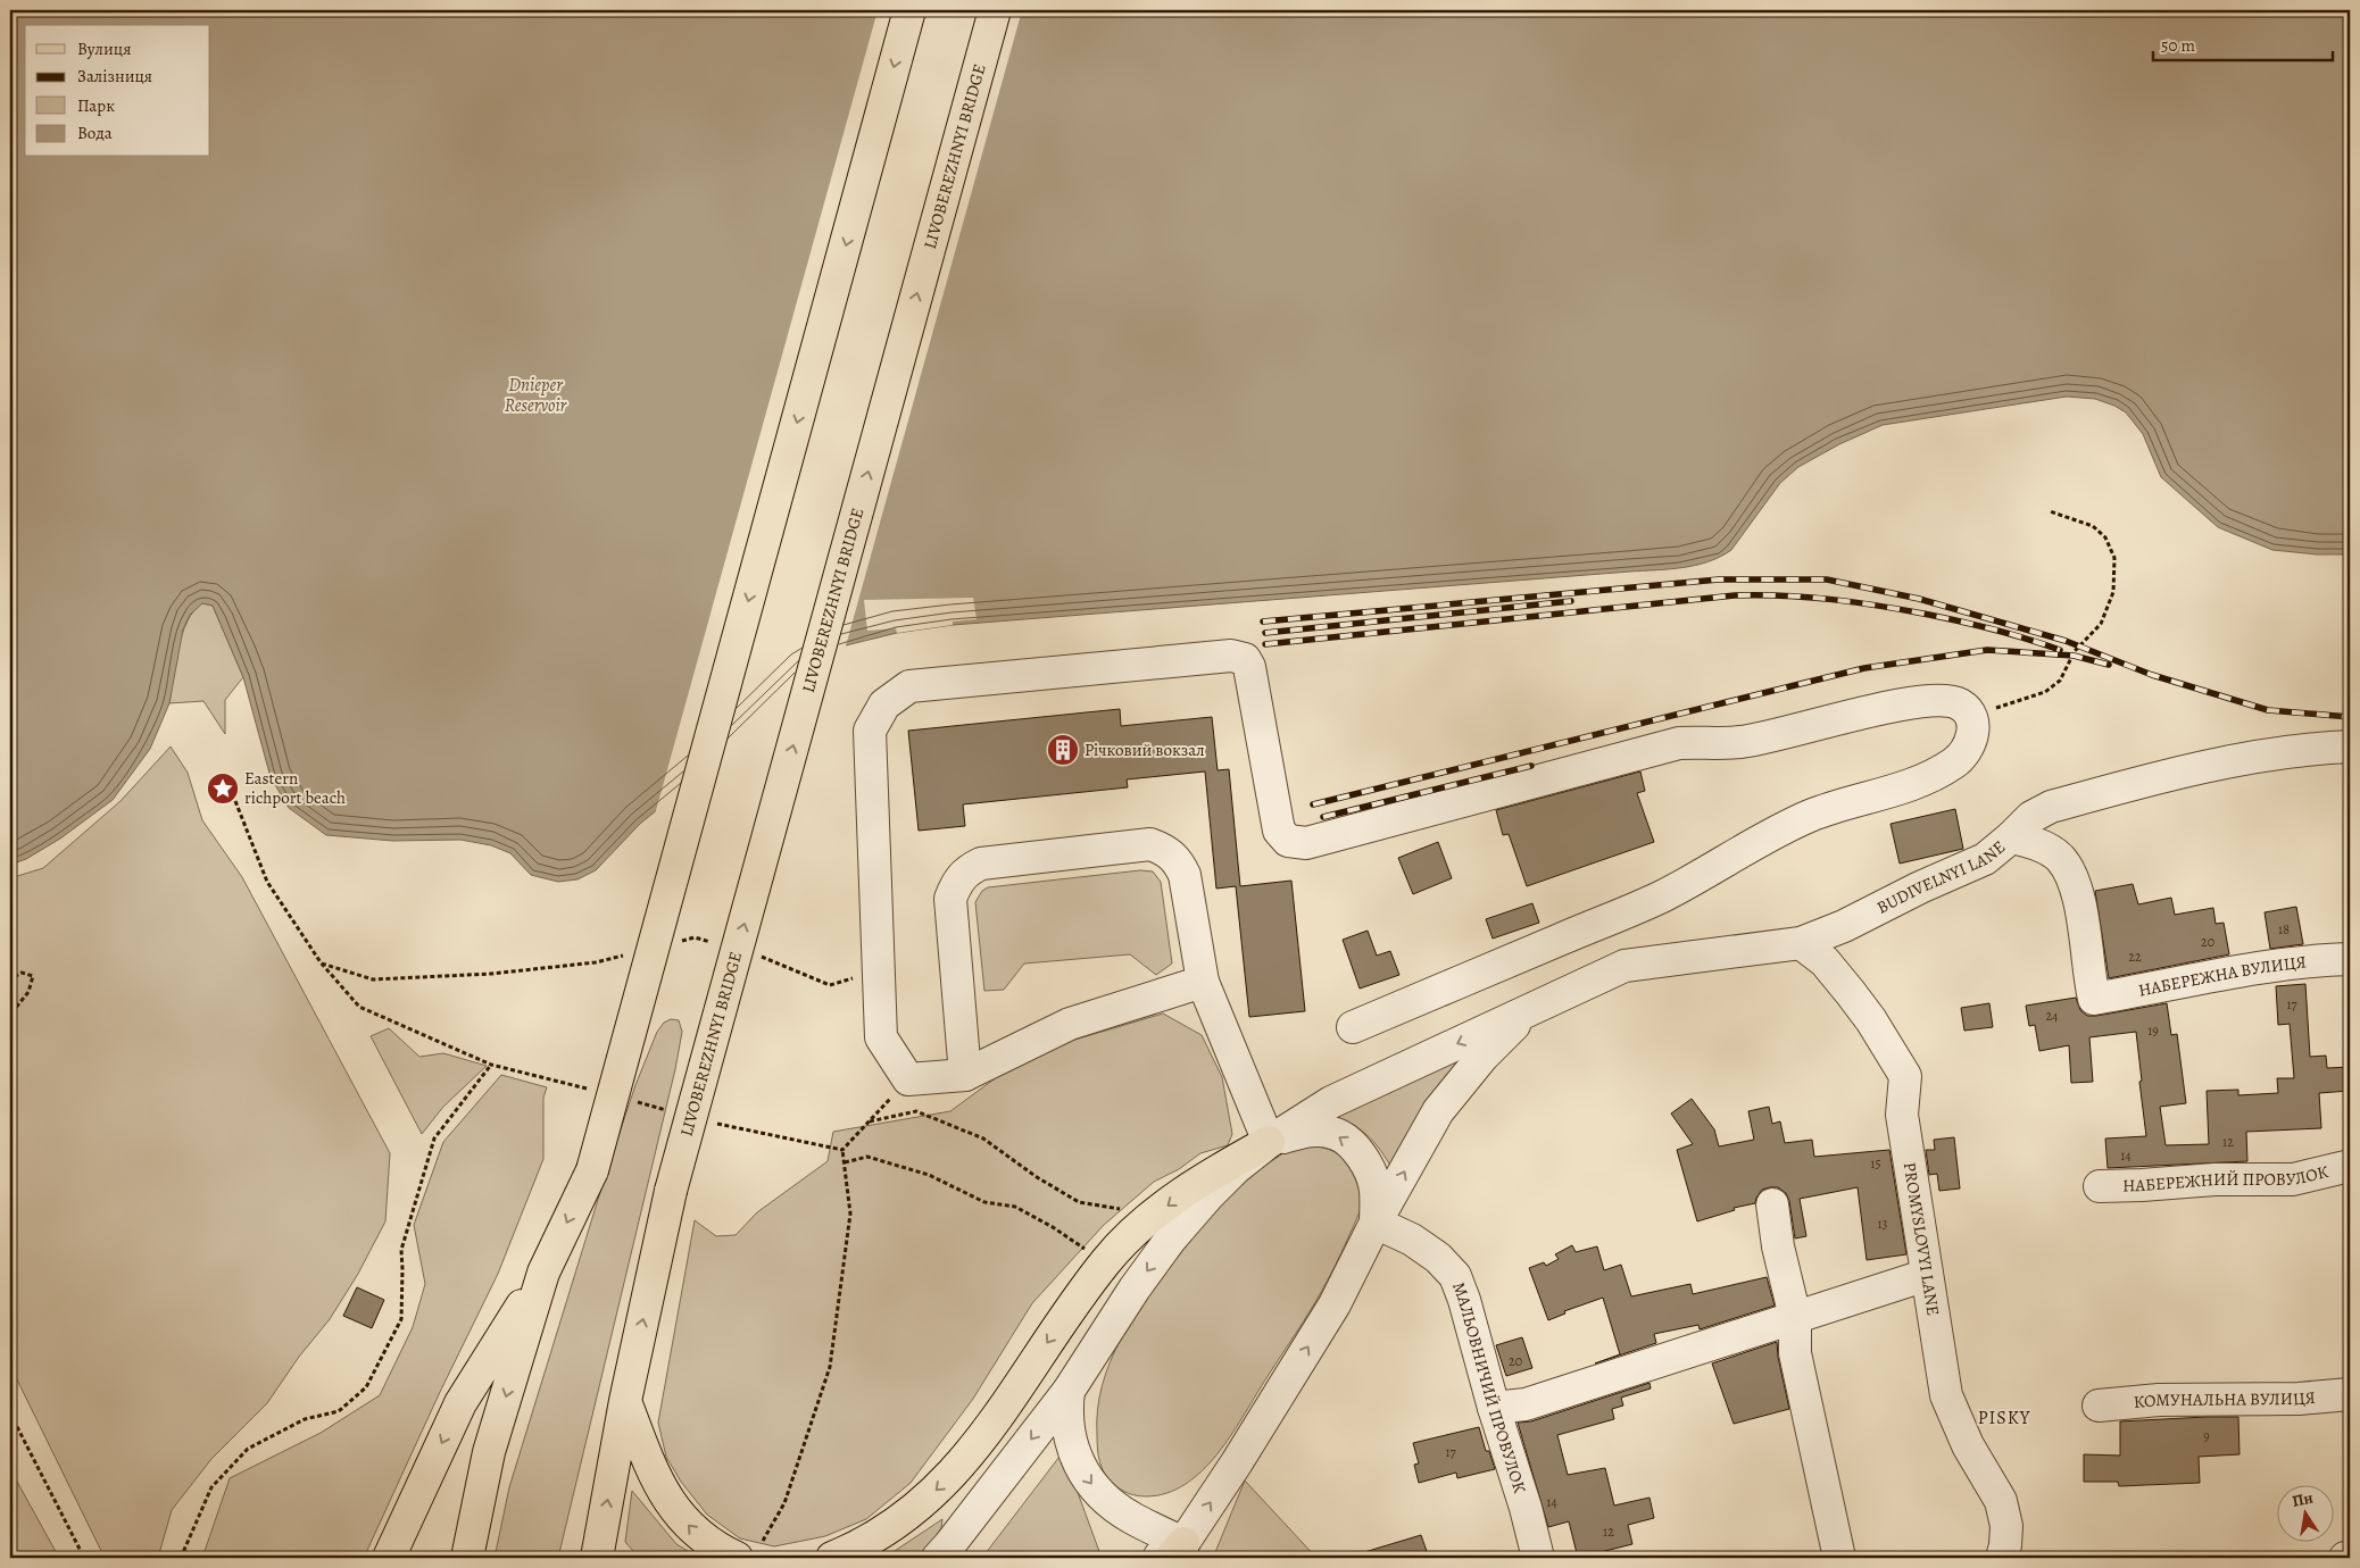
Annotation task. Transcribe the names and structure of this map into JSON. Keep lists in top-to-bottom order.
{
  "streets": {
    "main road": ["LIVOBEREZHNYI BRIDGE"],
    "street": [
      "BUDIVELNYI LANE",
      "НАБЕРЕЖНА ВУЛИЦЯ",
      "НАБЕРЕЖНИЙ ПРОВУЛОК",
      "PROMYSLOVYI LANE",
      "МАЛЬОВНИЧИЙ ПРОВУЛОК",
      "КОМУНАЛЬНА ВУЛИЦЯ"
    ]
  },
  "crossings": [
    ["BUDIVELNYI LANE", "НАБЕРЕЖНА ВУЛИЦЯ"],
    ["BUDIVELNYI LANE", "PROMYSLOVYI LANE"]
  ],
  "districts": ["PISKY"],
  "water": ["Dnieper Reservoir"],
  "places": {
    "building": ["Річковий вокзал"],
    "place": ["Eastern richport beach"]
  },
  "house_numbers": [
    "18",
    "20",
    "22",
    "17",
    "24",
    "19",
    "12",
    "14",
    "15",
    "13",
    "20",
    "9",
    "17",
    "14",
    "12"
  ],
  "legend": [
    "Вулиця",
    "Залізниця",
    "Парк",
    "Вода"
  ],
  "scale_bar": "50 m",
  "north": "top"
}
